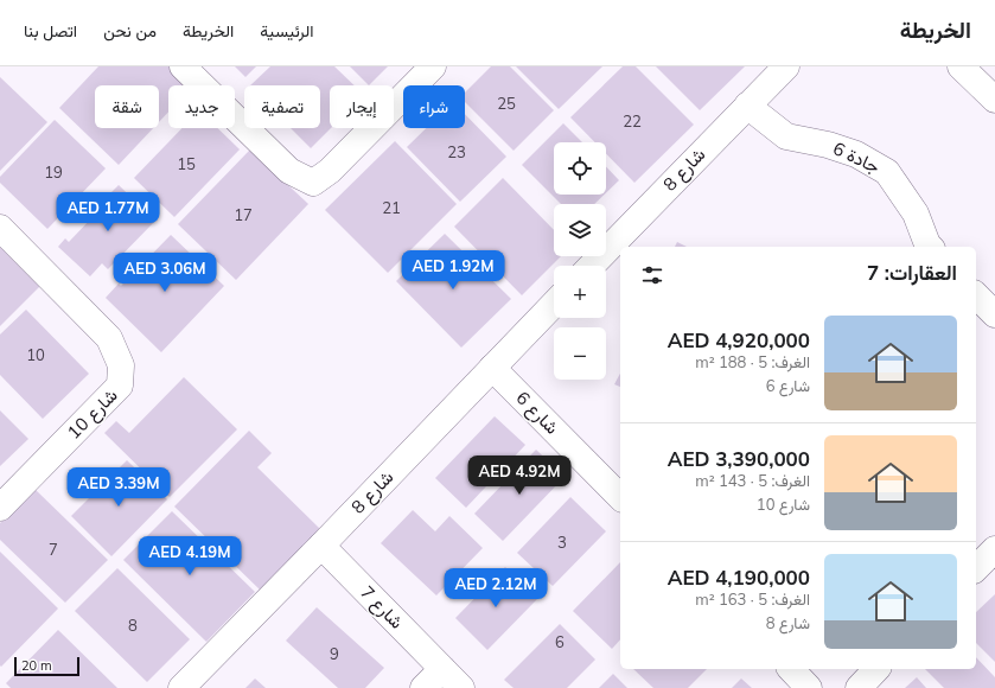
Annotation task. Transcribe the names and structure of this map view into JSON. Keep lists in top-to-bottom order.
{
  "streets": {
    "street": [
      "جادة 6",
      "شارع 8",
      "شارع 6",
      "شارع 10",
      "شارع 7"
    ]
  },
  "crossings": [
    ["جادة 6", "شارع 8"],
    ["شارع 8", "شارع 6"],
    ["شارع 8", "شارع 7"]
  ],
  "house_numbers": [
    "25",
    "22",
    "23",
    "15",
    "19",
    "21",
    "17",
    "10",
    "3",
    "7",
    "8",
    "6",
    "9"
  ],
  "scale_bar": "20 m",
  "page": {
    "header": "الخريطة",
    "nav": [
      "الرئيسية",
      "الخريطة",
      "من نحن",
      "اتصل بنا"
    ],
    "chip": [
      "شراء",
      "إيجار",
      "تصفية",
      "جديد",
      "شقة"
    ],
    "map_buttons": ["+", "−"],
    "price": [
      "AED 1.77M",
      "AED 1.92M",
      "AED 3.06M",
      "AED 4.92M",
      "AED 3.39M",
      "AED 4.19M",
      "AED 2.12M"
    ],
    "heading": "العقارات: 7",
    "list": [
      {
        "name": "AED 4,920,000",
        "note": "الغرف: 5 · 188 m² · شارع 6"
      },
      {
        "name": "AED 3,390,000",
        "note": "الغرف: 5 · 143 m² · شارع 10"
      },
      {
        "name": "AED 4,190,000",
        "note": "الغرف: 5 · 163 m² · شارع 8"
      }
    ],
    "scale": "20 m"
  }
}
